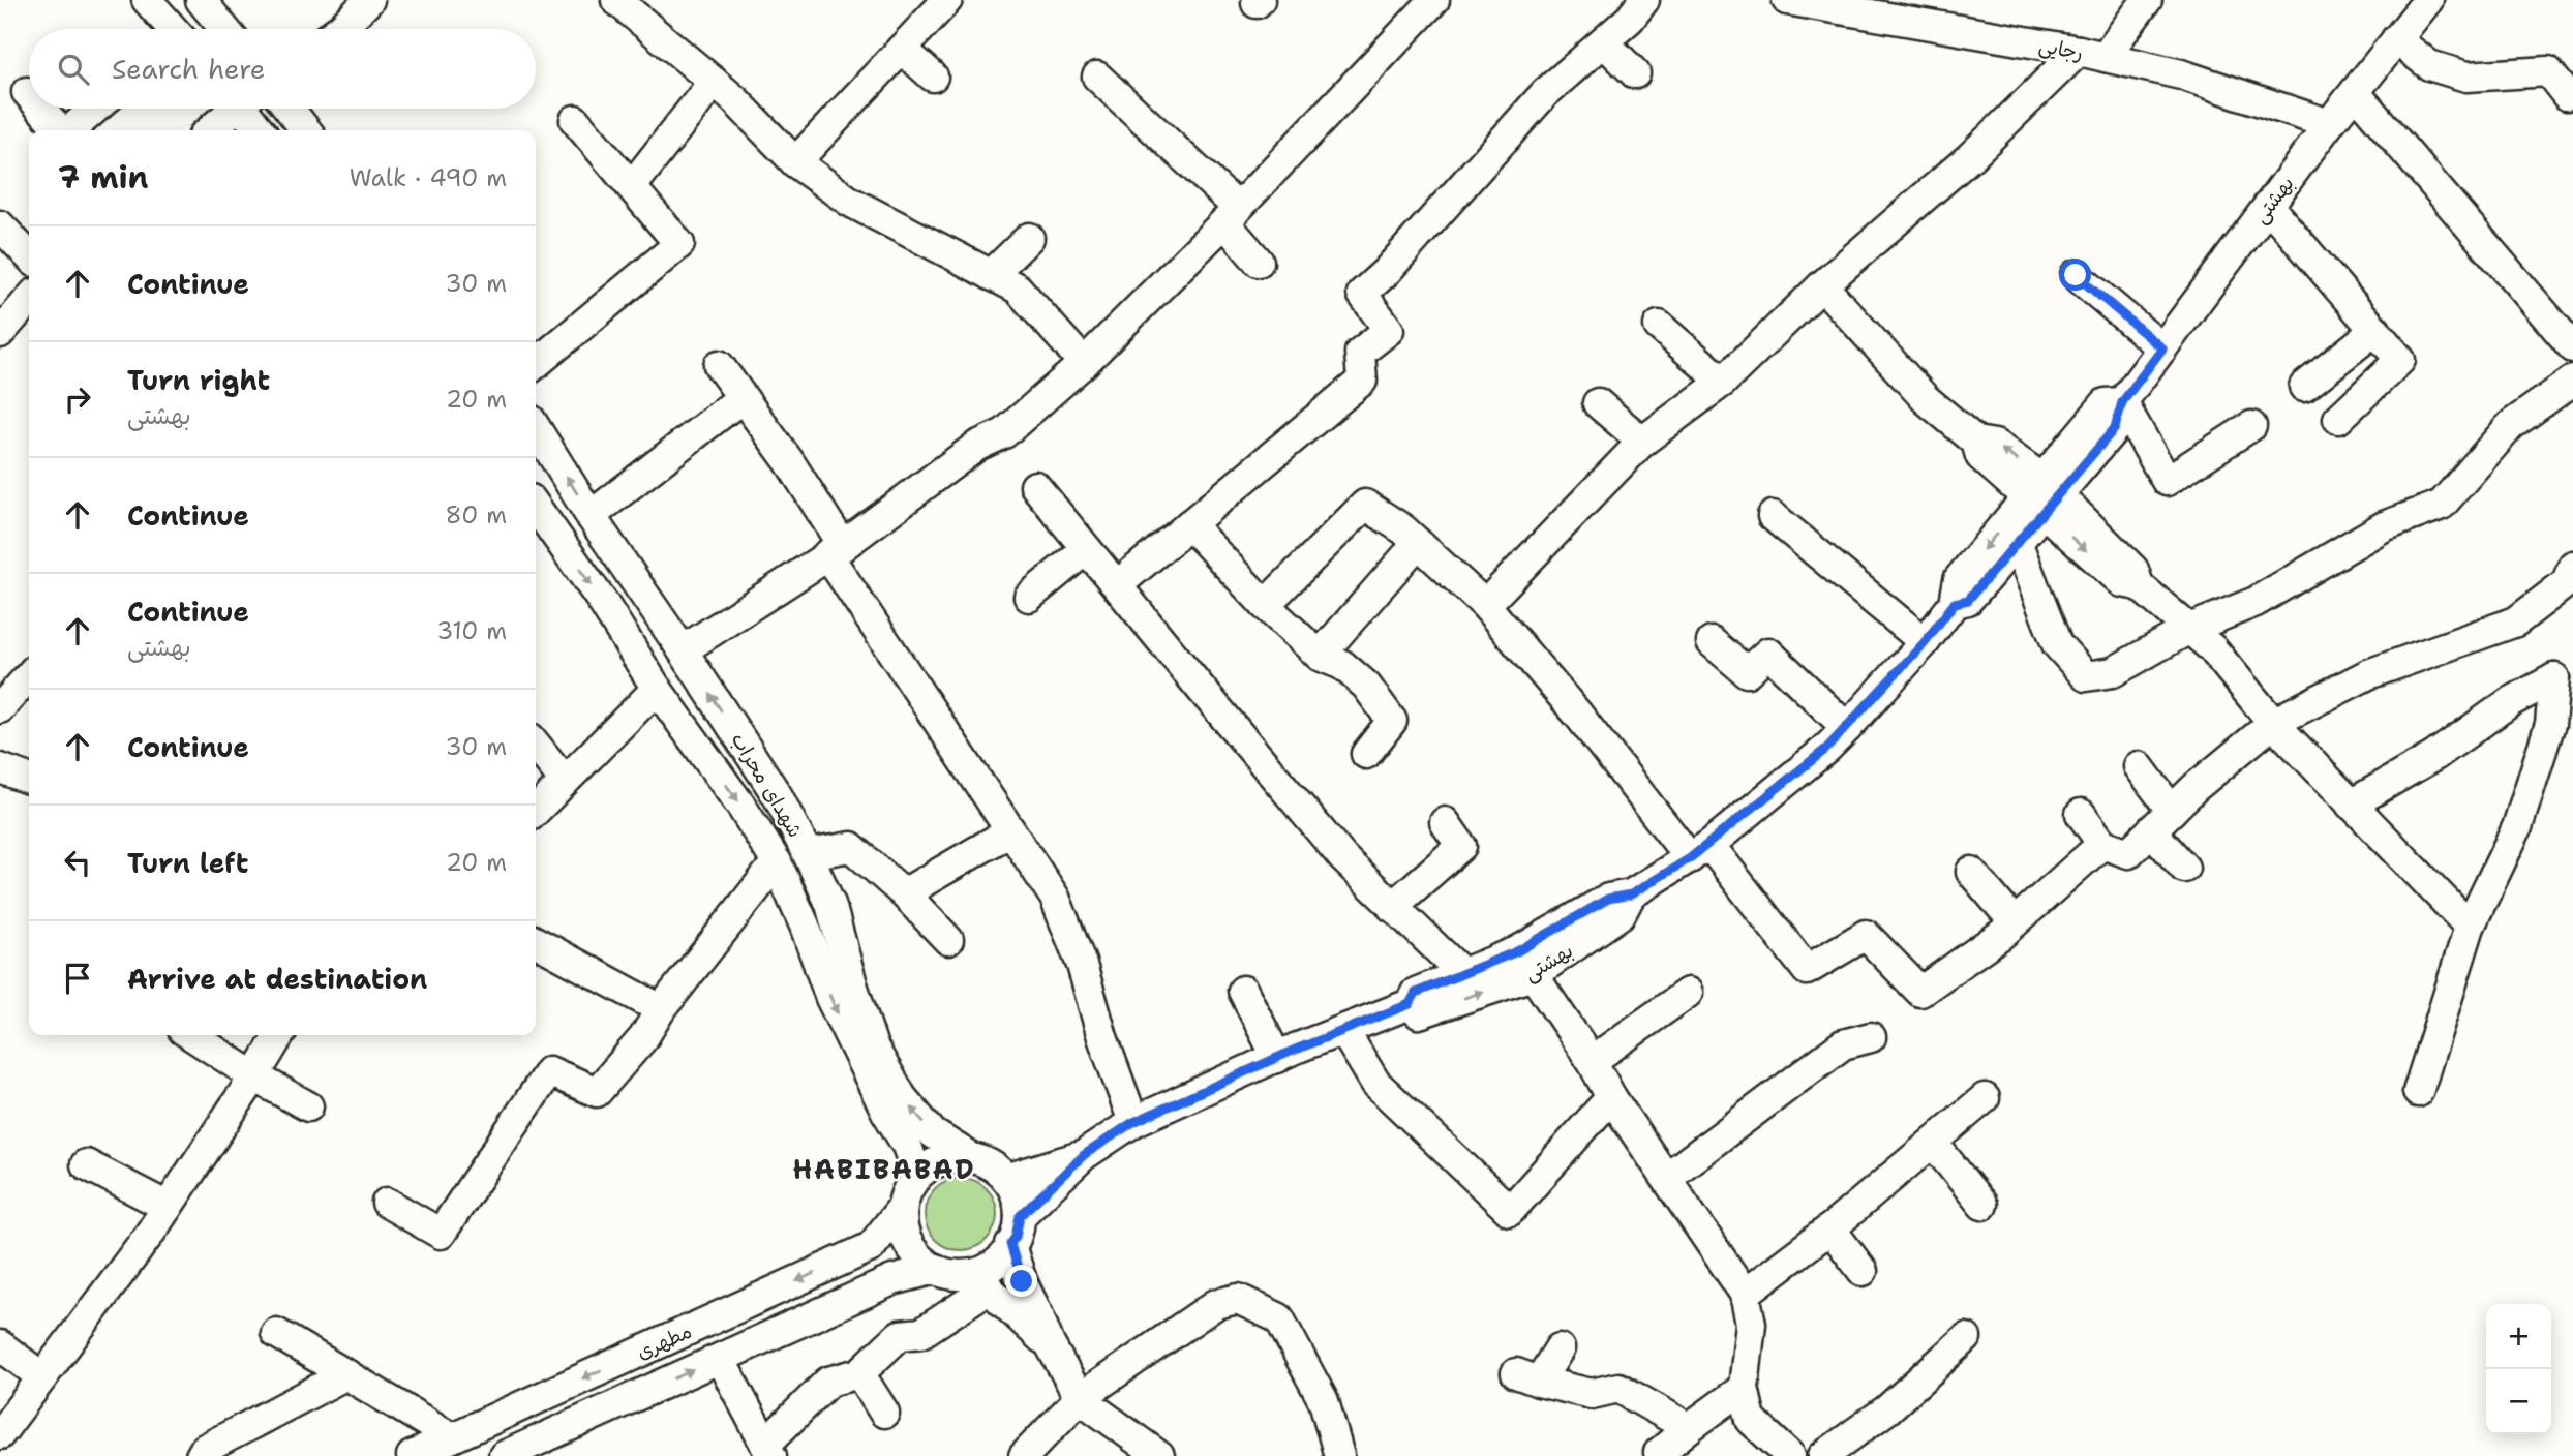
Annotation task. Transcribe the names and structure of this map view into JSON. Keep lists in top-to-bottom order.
{
  "streets": {
    "street": [
      "رجایی",
      "بهشتی",
      "شهدای محراب",
      "مطهری"
    ]
  },
  "crossings": [
    ["رجایی", "بهشتی"],
    ["شهدای محراب", "مطهری"]
  ],
  "districts": ["HABIBABAD"],
  "page": {
    "search": "Search here",
    "heading": ["7 min", "Walk · 490 m"],
    "list": [
      ["Continue", "30 m"],
      ["Turn right", "بهشتی", "20 m"],
      ["Continue", "80 m"],
      ["Continue", "بهشتی", "310 m"],
      ["Continue", "30 m"],
      ["Turn left", "20 m"],
      "Arrive at destination"
    ],
    "map_buttons": ["+", "−"]
  }
}
